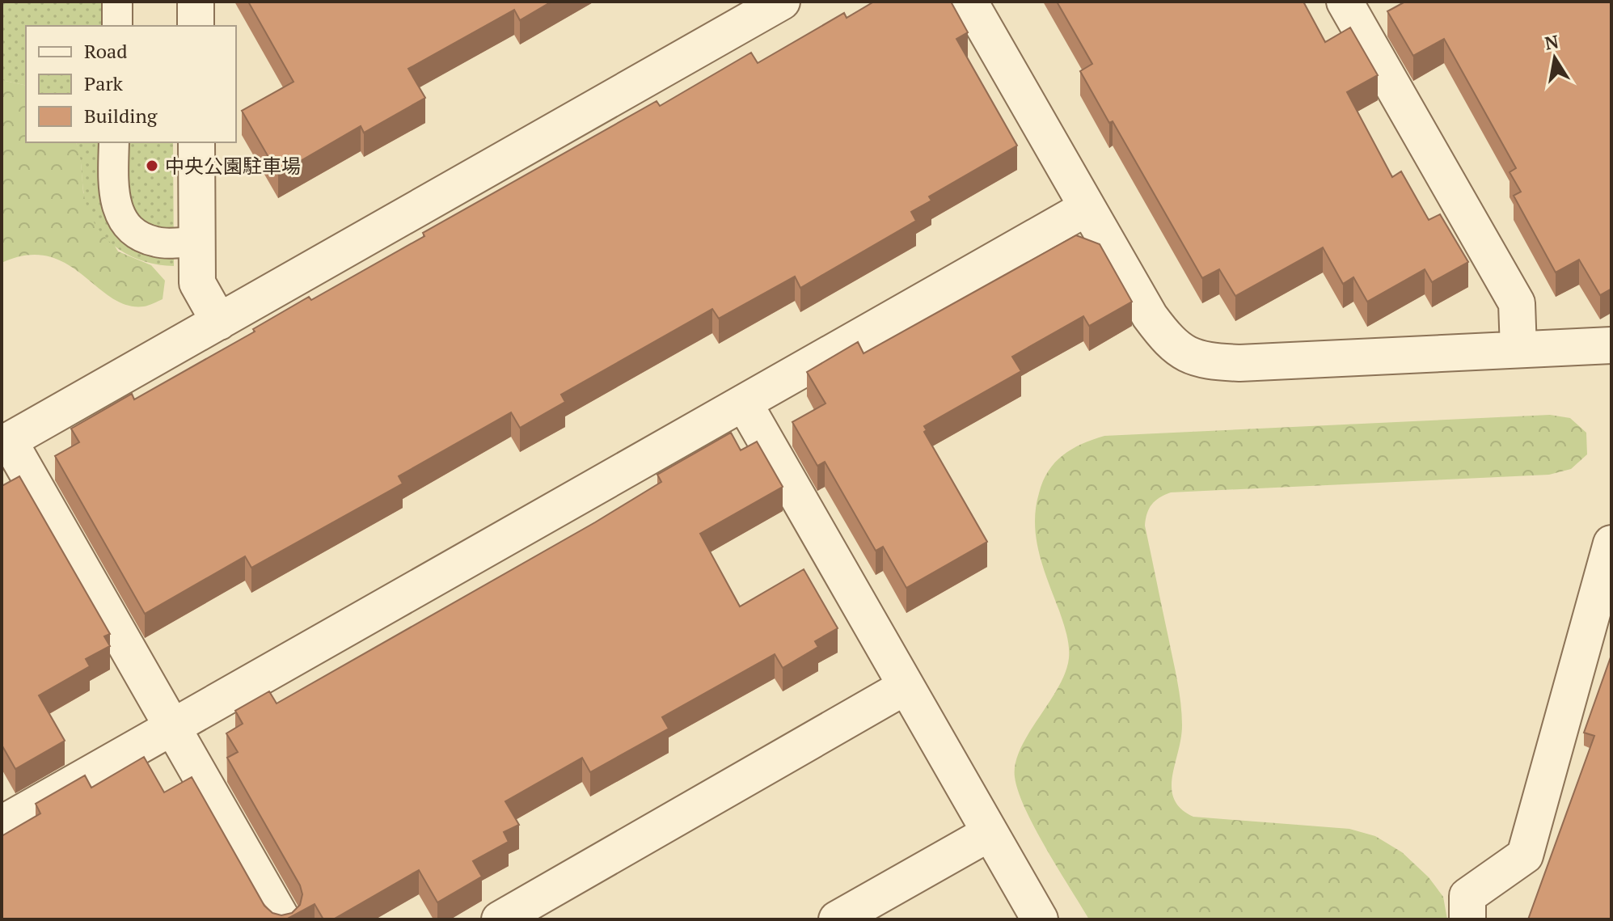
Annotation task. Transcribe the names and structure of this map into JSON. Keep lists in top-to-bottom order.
{
  "places": ["中央公園駐車場"],
  "legend": ["Road", "Park", "Building"],
  "north": "top"
}
